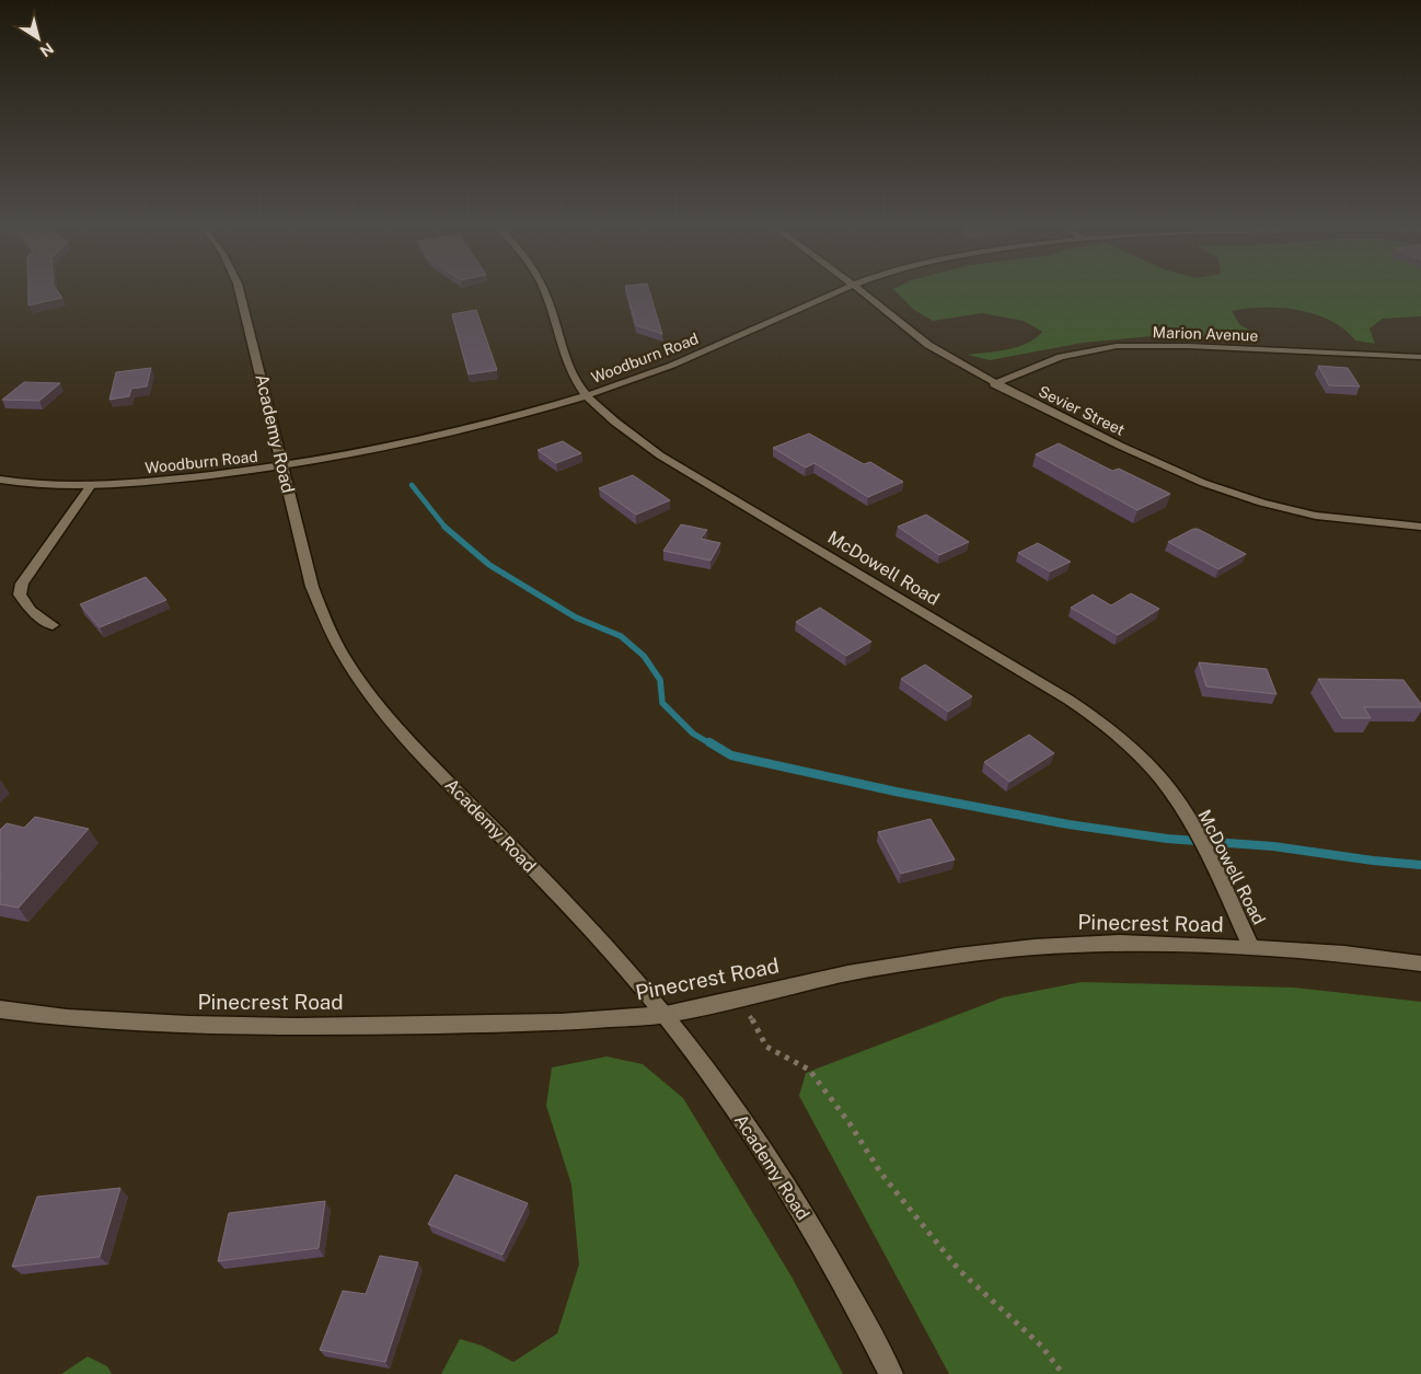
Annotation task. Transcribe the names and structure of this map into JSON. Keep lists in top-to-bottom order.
{
  "streets": {
    "street": [
      "Marion Avenue",
      "Woodburn Road",
      "Sevier Street",
      "Academy Road",
      "McDowell Road",
      "Pinecrest Road"
    ]
  },
  "crossings": [
    ["Marion Avenue", "Sevier Street"],
    ["Woodburn Road", "Academy Road"],
    ["Woodburn Road", "McDowell Road"],
    ["Academy Road", "Pinecrest Road"],
    ["McDowell Road", "Pinecrest Road"]
  ],
  "north": "bottom right"
}
